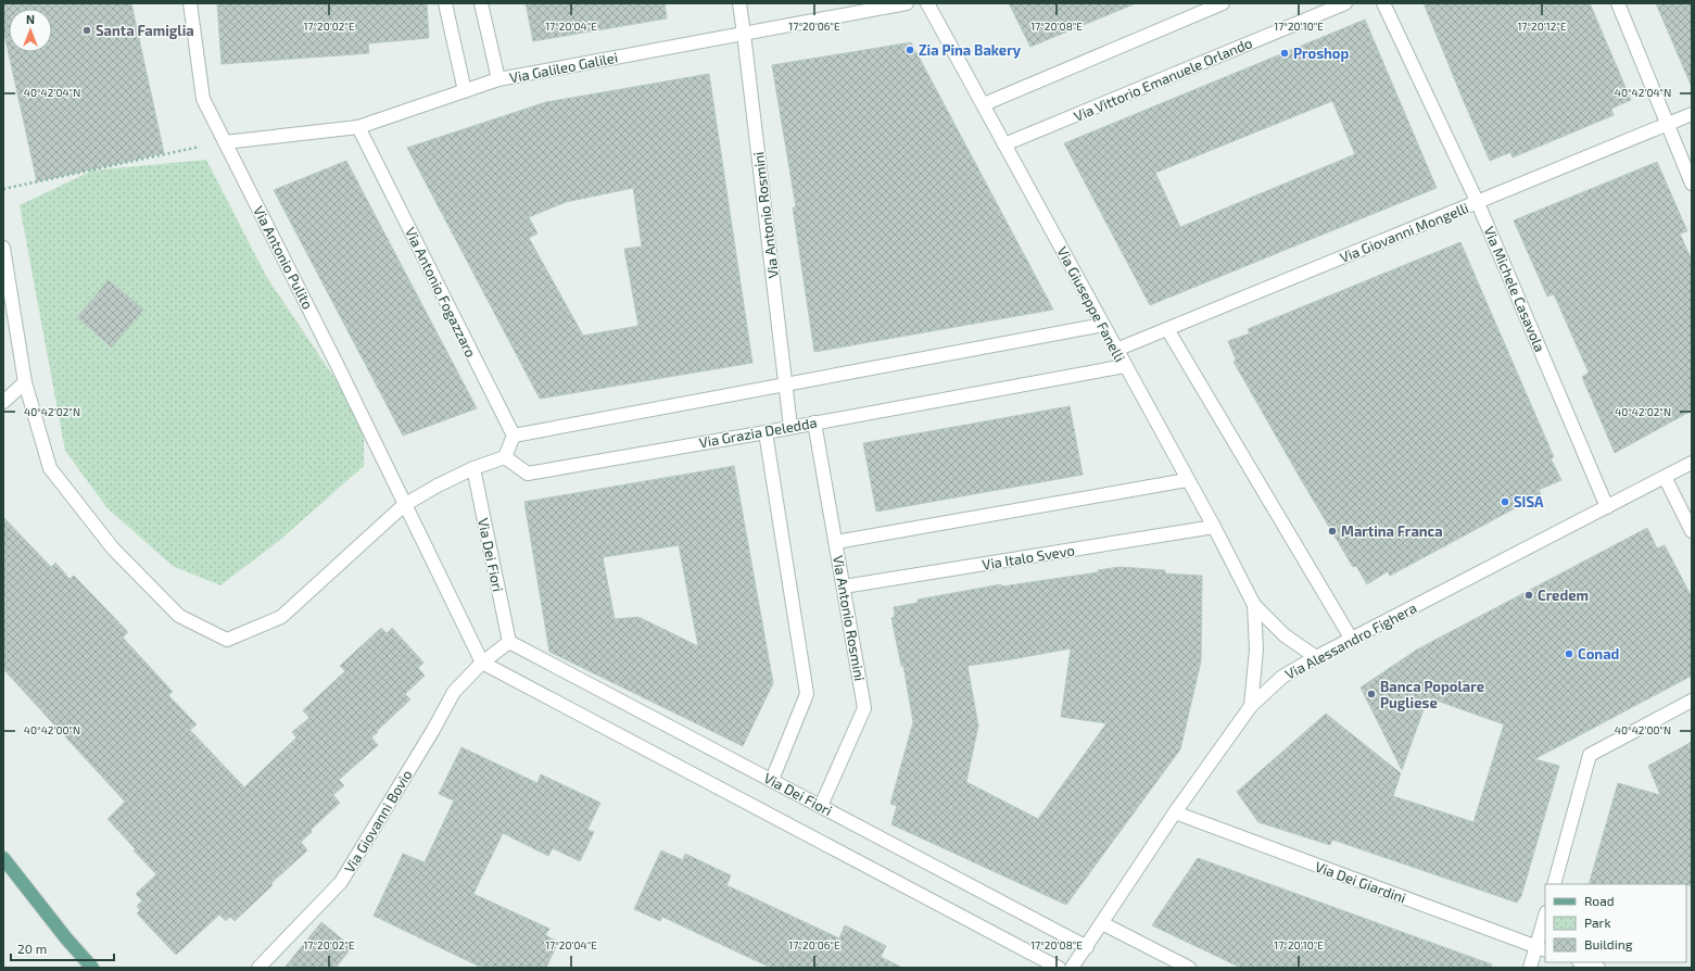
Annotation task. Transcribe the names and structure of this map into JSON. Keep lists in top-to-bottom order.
{
  "streets": {
    "street": [
      "Via Galileo Galilei",
      "Via Vittorio Emanuele Orlando",
      "Via Antonio Rosmini",
      "Via Giovanni Mongelli",
      "Via Antonio Pulito",
      "Via Michele Casavola",
      "Via Antonio Fogazzaro",
      "Via Giuseppe Fanelli",
      "Via Grazia Deledda",
      "Via Dei Fiori",
      "Via Italo Svevo",
      "Via Alessandro Fighera",
      "Via Giovanni Bovio",
      "Via Dei Giardini"
    ]
  },
  "crossings": [
    ["Via Galileo Galilei", "Via Antonio Rosmini"],
    ["Via Galileo Galilei", "Via Antonio Pulito"],
    ["Via Galileo Galilei", "Via Antonio Fogazzaro"],
    ["Via Vittorio Emanuele Orlando", "Via Giuseppe Fanelli"],
    ["Via Antonio Rosmini", "Via Grazia Deledda"],
    ["Via Antonio Rosmini", "Via Dei Fiori"],
    ["Via Antonio Rosmini", "Via Italo Svevo"],
    ["Via Giovanni Mongelli", "Via Michele Casavola"],
    ["Via Giovanni Mongelli", "Via Giuseppe Fanelli"],
    ["Via Michele Casavola", "Via Alessandro Fighera"],
    ["Via Giuseppe Fanelli", "Via Grazia Deledda"],
    ["Via Giuseppe Fanelli", "Via Italo Svevo"],
    ["Via Dei Fiori", "Via Alessandro Fighera"],
    ["Via Alessandro Fighera", "Via Dei Giardini"]
  ],
  "places": [
    "Santa Famiglia",
    "Zia Pina Bakery",
    "Proshop",
    "SISA",
    "Martina Franca",
    "Credem",
    "Conad",
    "Banca Popolare Pugliese"
  ],
  "legend": ["Road", "Park", "Building"],
  "scale_bar": "20 m",
  "north": "top",
  "coordinates": [
    "17°20'02\"E",
    "17°20'04\"E",
    "17°20'06\"E",
    "17°20'08\"E",
    "17°20'10\"E",
    "17°20'12\"E",
    "40°42'04\"N",
    "40°42'02\"N",
    "40°42'00\"N"
  ]
}
